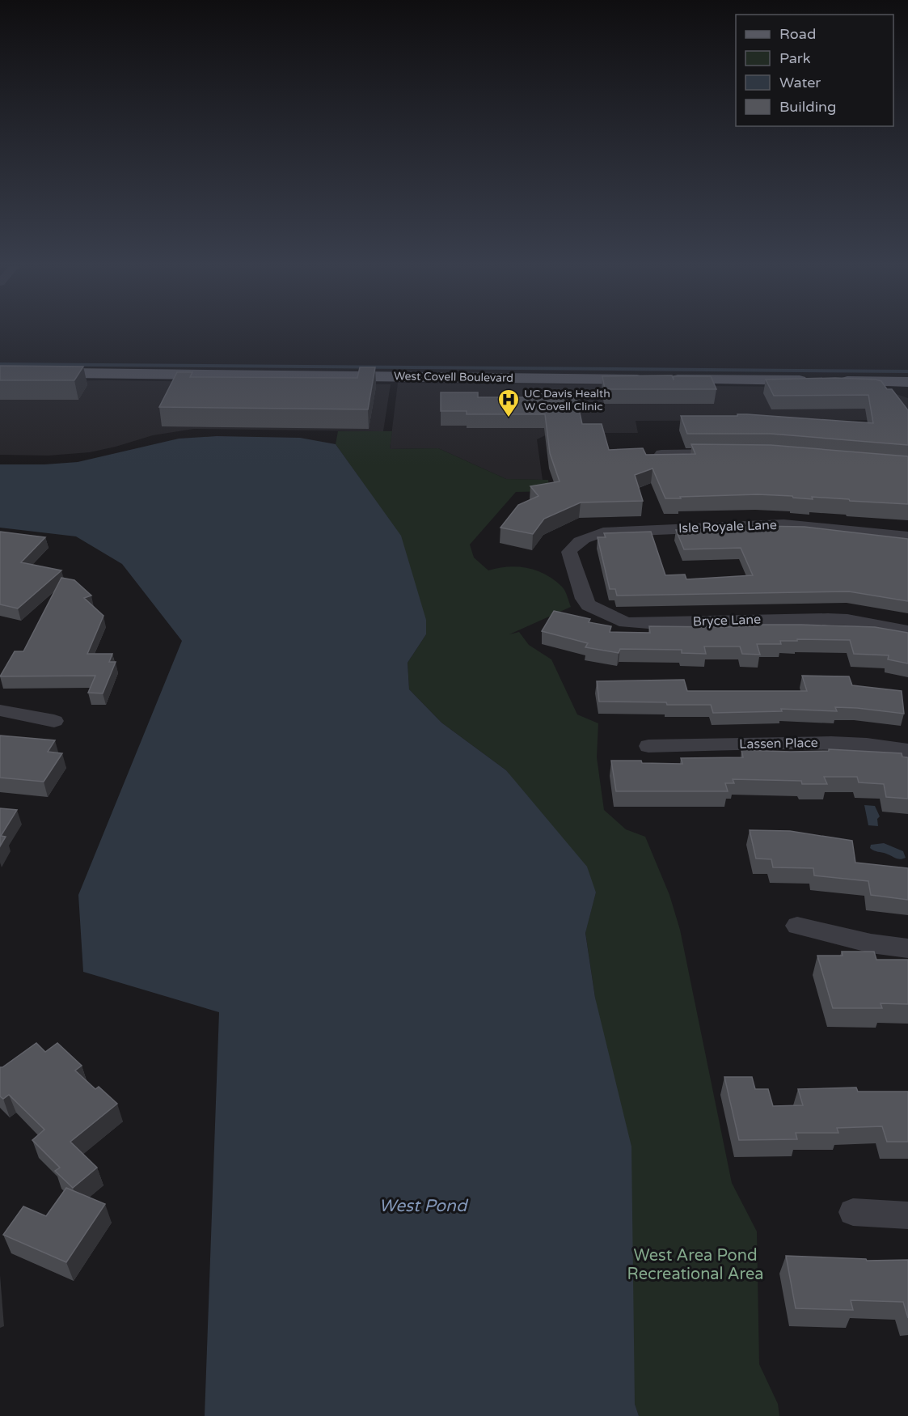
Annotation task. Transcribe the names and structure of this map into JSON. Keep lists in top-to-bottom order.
{
  "streets": {
    "main road": ["West Covell Boulevard"],
    "street": ["Isle Royale Lane", "Bryce Lane", "Lassen Place"]
  },
  "crossings": [
    ["Isle Royale Lane", "Bryce Lane"]
  ],
  "water": ["West Pond"],
  "parks": ["West Area Pond Recreational Area"],
  "places": {
    "hospital": ["UC Davis Health W Covell Clinic"]
  },
  "legend": [
    "Road",
    "Park",
    "Water",
    "Building"
  ]
}
